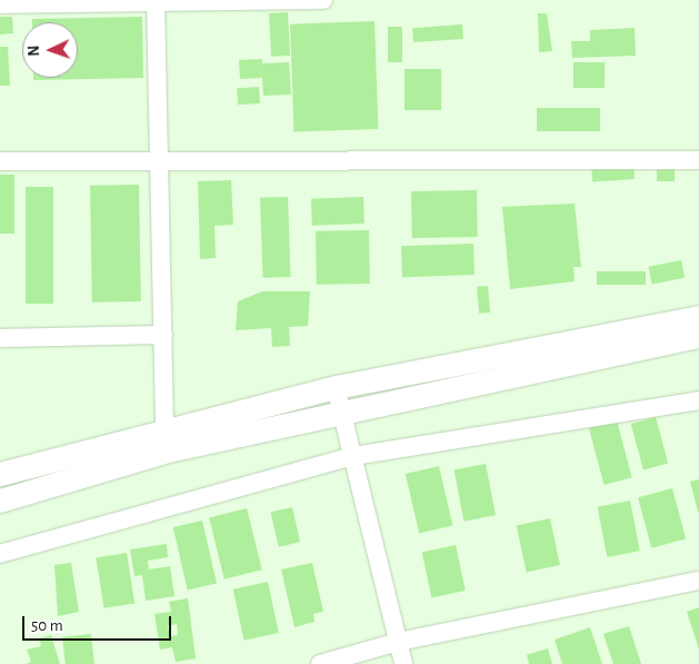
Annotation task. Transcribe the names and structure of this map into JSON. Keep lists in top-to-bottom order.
{
  "scale_bar": "50 m",
  "north": "left"
}
